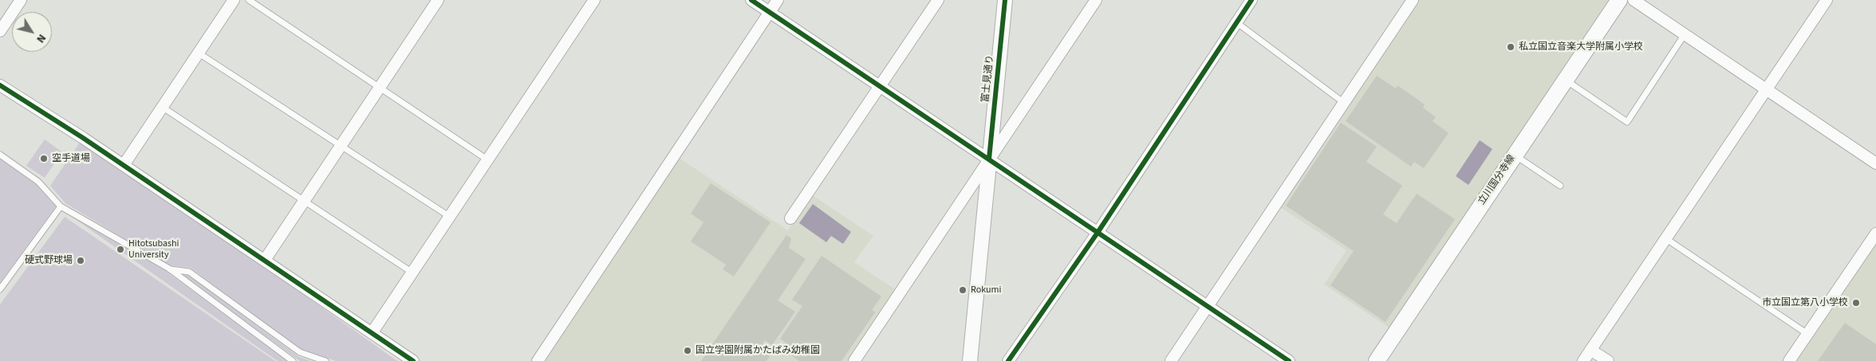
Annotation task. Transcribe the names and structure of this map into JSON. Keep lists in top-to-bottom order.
{
  "streets": {
    "main road": ["立川国分寺線"],
    "street": ["富士見通り"]
  },
  "places": [
    "私立国立音楽大学附属小学校",
    "空手道場",
    "Hitotsubashi University",
    "硬式野球場",
    "Rokumi",
    "市立国立第八小学校",
    "国立学園附属かたばみ幼稚園"
  ],
  "north": "bottom right"
}
